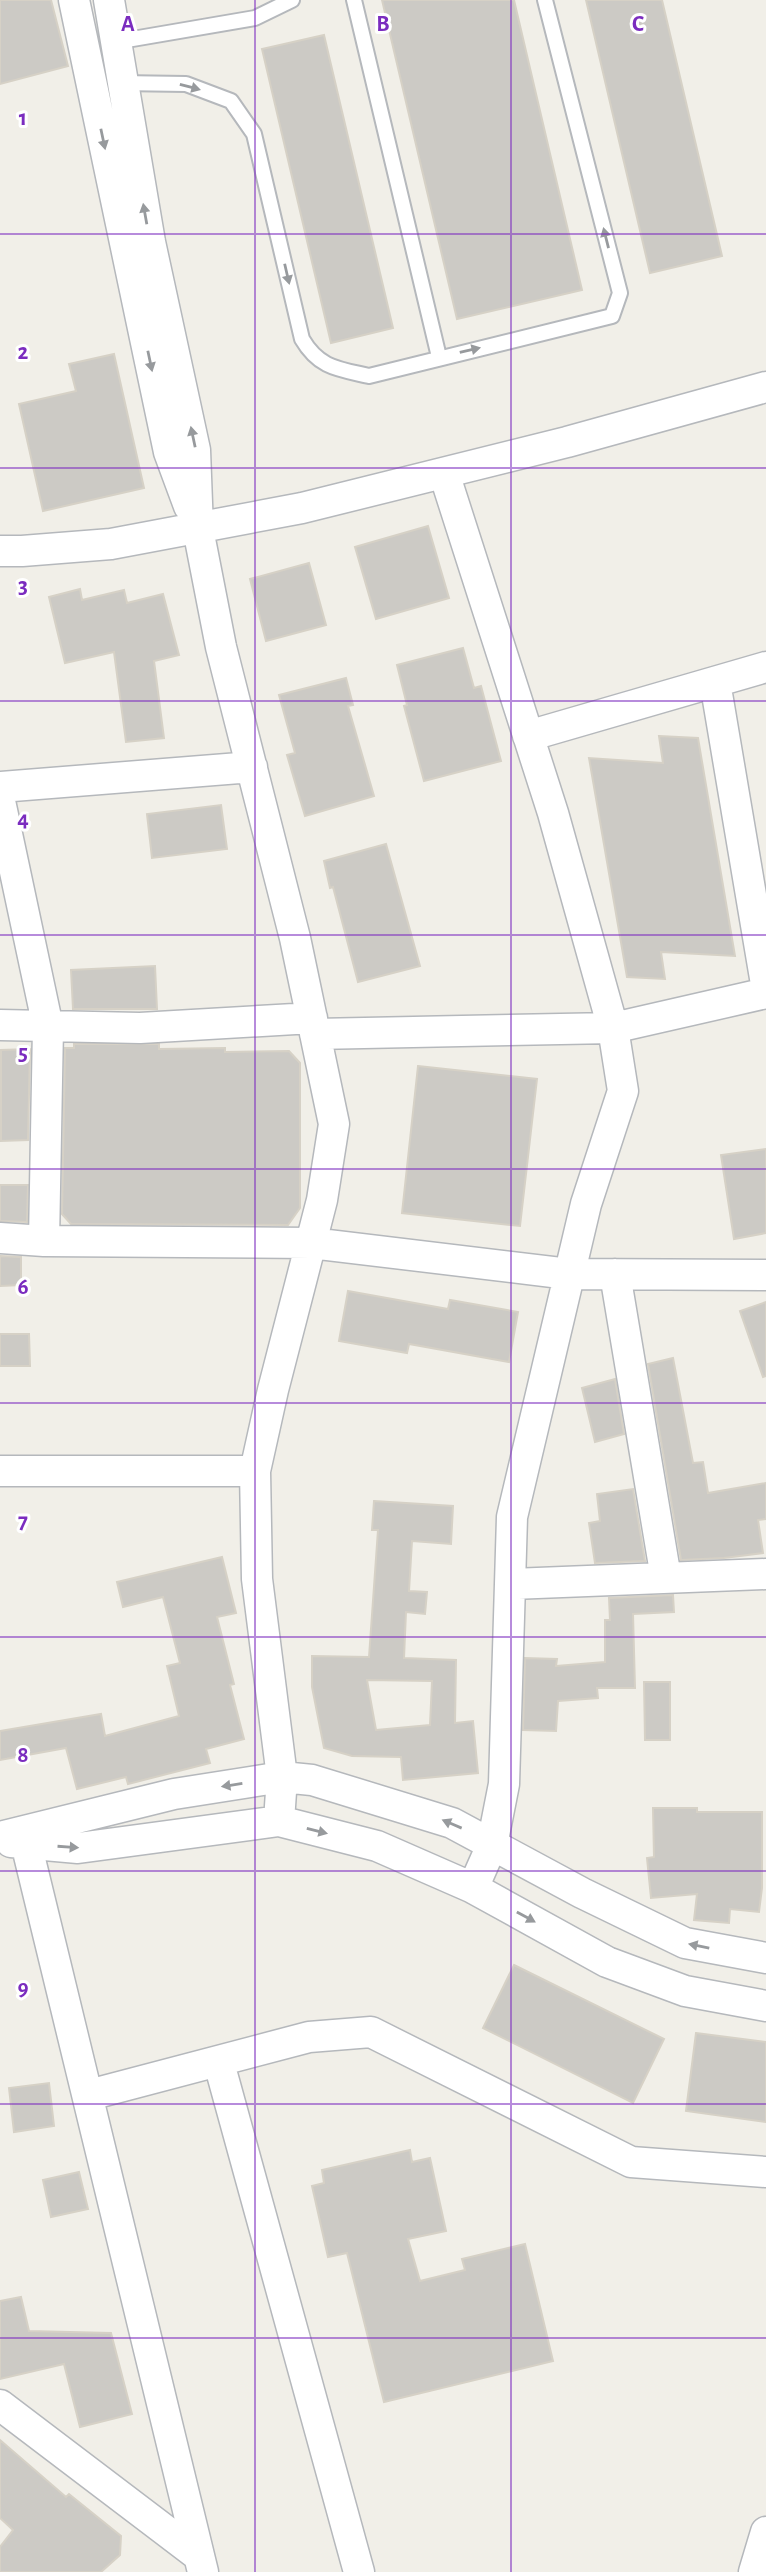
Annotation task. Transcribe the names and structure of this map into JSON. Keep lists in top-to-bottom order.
{
  "grid": {
    "columns": ["A", "B", "C"],
    "rows": [
      "1",
      "2",
      "3",
      "4",
      "5",
      "6",
      "7",
      "8",
      "9"
    ]
  }
}
